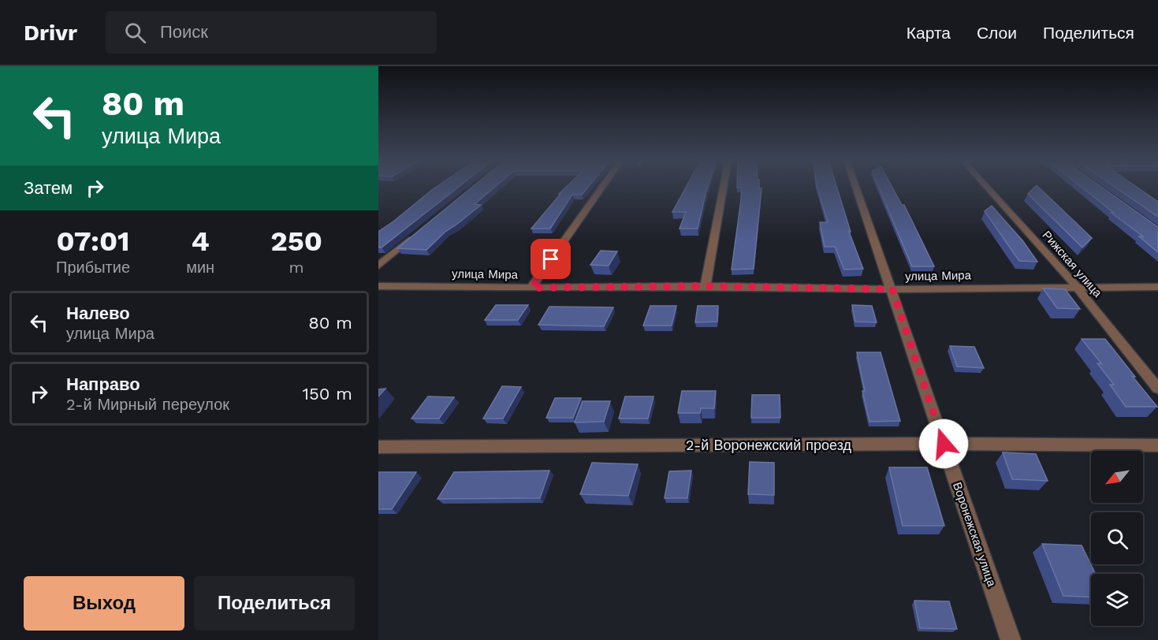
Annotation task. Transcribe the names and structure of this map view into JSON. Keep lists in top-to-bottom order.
{
  "streets": {
    "street": [
      "Рижская улица",
      "улица Мира",
      "2-й Воронежский проезд",
      "Воронежская улица"
    ]
  },
  "crossings": [
    ["Рижская улица", "улица Мира"],
    ["улица Мира", "Воронежская улица"],
    ["2-й Воронежский проезд", "Воронежская улица"]
  ],
  "north": "bottom left",
  "page": {
    "header": "Drivr",
    "search": "Поиск",
    "nav": ["Карта", "Слои", "Поделиться"],
    "turn": ["80 m", "улица Мира"],
    "then": "Затем",
    "eta": [
      "07:01",
      "Прибытие",
      "4",
      "мин",
      "250",
      "m"
    ],
    "list": [
      {
        "name": "Налево",
        "note": "улица Мира",
        "value": "80 m"
      },
      {
        "name": "Направо",
        "note": "2-й Мирный переулок",
        "value": "150 m"
      }
    ],
    "buttons": ["Выход", "Поделиться"]
  }
}
